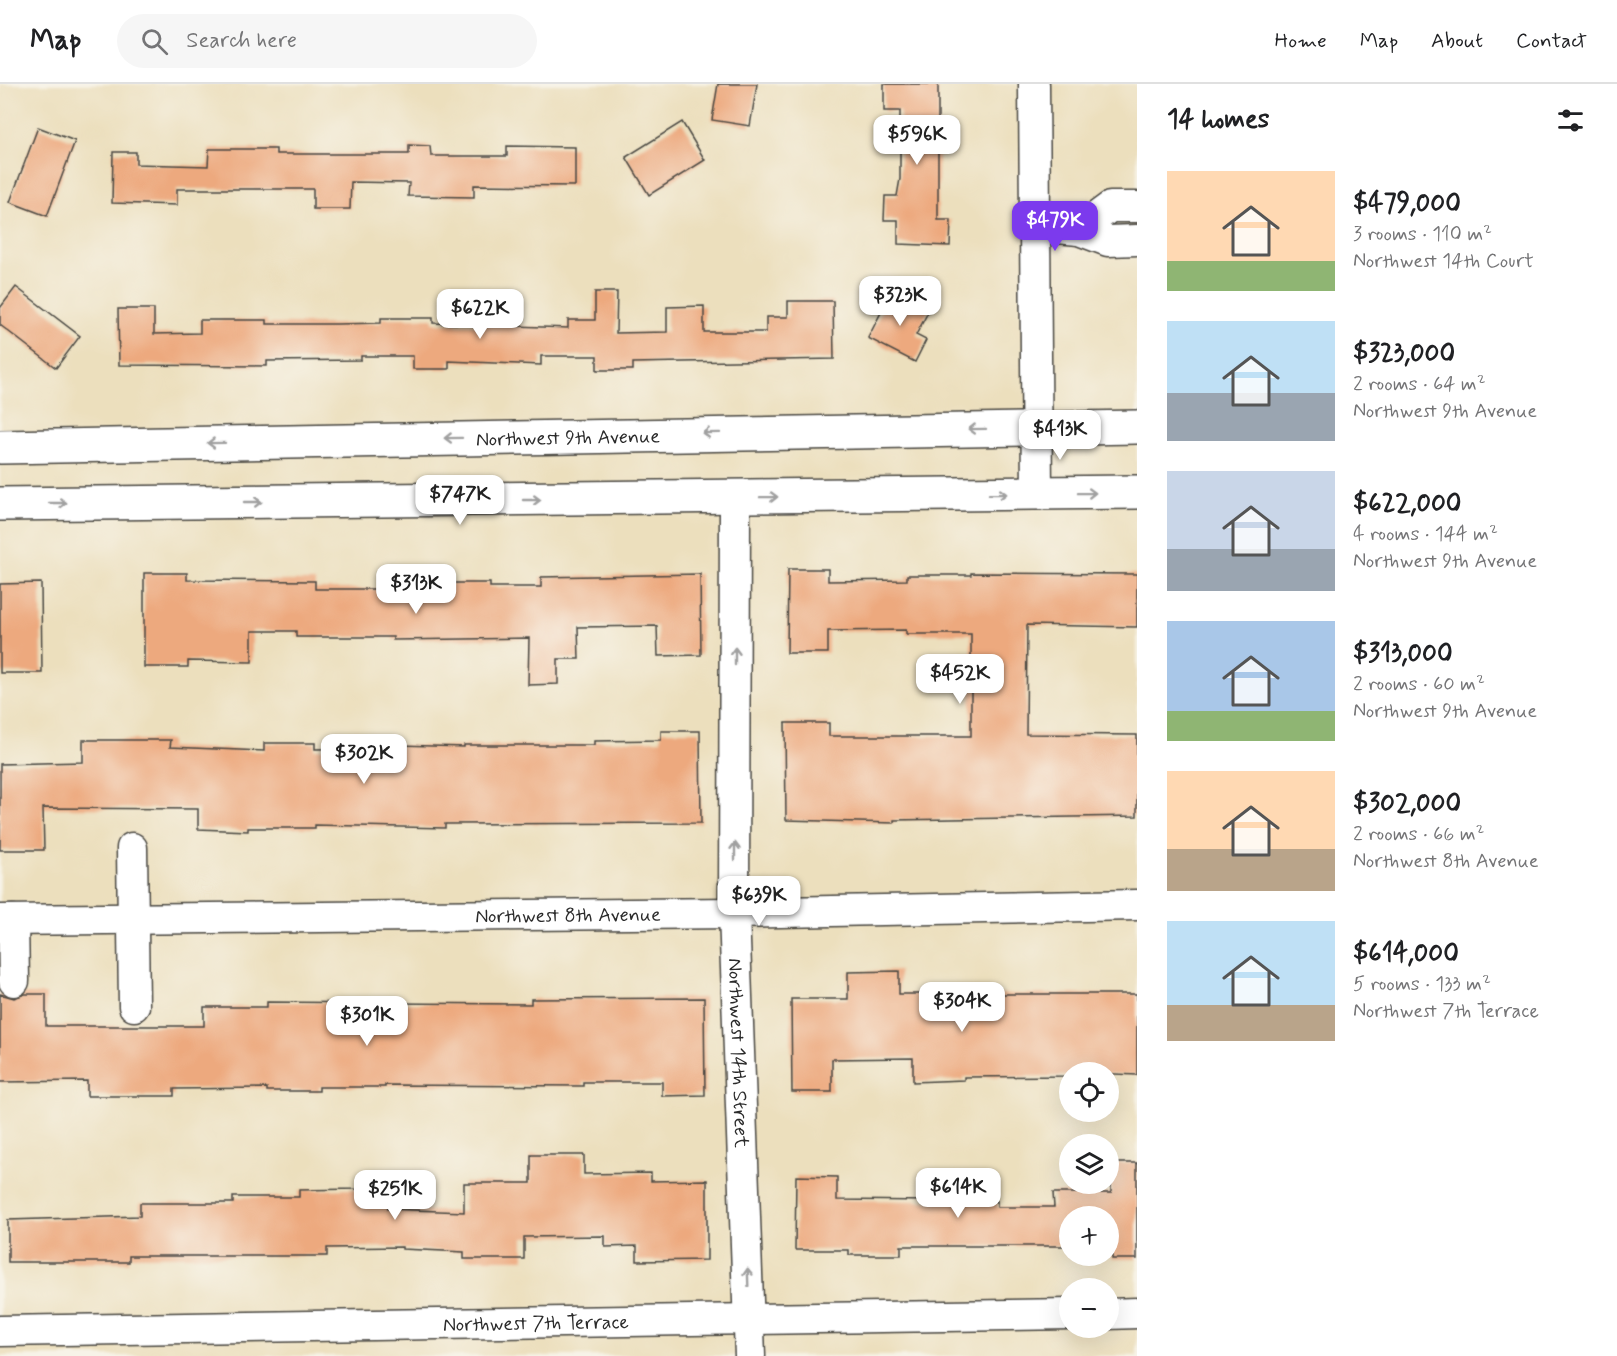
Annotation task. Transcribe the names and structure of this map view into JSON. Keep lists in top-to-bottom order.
{
  "streets": {
    "main road": ["Northwest 9th Avenue"],
    "street": ["Northwest 8th Avenue", "Northwest 14th Street", "Northwest 7th Terrace"]
  },
  "crossings": [
    ["Northwest 8th Avenue", "Northwest 14th Street"],
    ["Northwest 14th Street", "Northwest 7th Terrace"]
  ],
  "one_way": ["Northwest 14th Street"],
  "page": {
    "header": "Map",
    "search": "Search here",
    "nav": [
      "Home",
      "Map",
      "About",
      "Contact"
    ],
    "heading": "14 homes",
    "price": [
      "$596K",
      "$479K",
      "$323K",
      "$622K",
      "$413K",
      "$747K",
      "$313K",
      "$452K",
      "$302K",
      "$639K",
      "$304K",
      "$301K",
      "$614K",
      "$251K"
    ],
    "list": [
      {
        "name": "$479,000",
        "note": "3 rooms · 110 m² · Northwest 14th Court"
      },
      {
        "name": "$323,000",
        "note": "2 rooms · 64 m² · Northwest 9th Avenue"
      },
      {
        "name": "$622,000",
        "note": "4 rooms · 144 m² · Northwest 9th Avenue"
      },
      {
        "name": "$313,000",
        "note": "2 rooms · 60 m² · Northwest 9th Avenue"
      },
      {
        "name": "$302,000",
        "note": "2 rooms · 66 m² · Northwest 8th Avenue"
      },
      {
        "name": "$614,000",
        "note": "5 rooms · 133 m² · Northwest 7th Terrace"
      }
    ],
    "map_buttons": ["+", "−"]
  }
}
